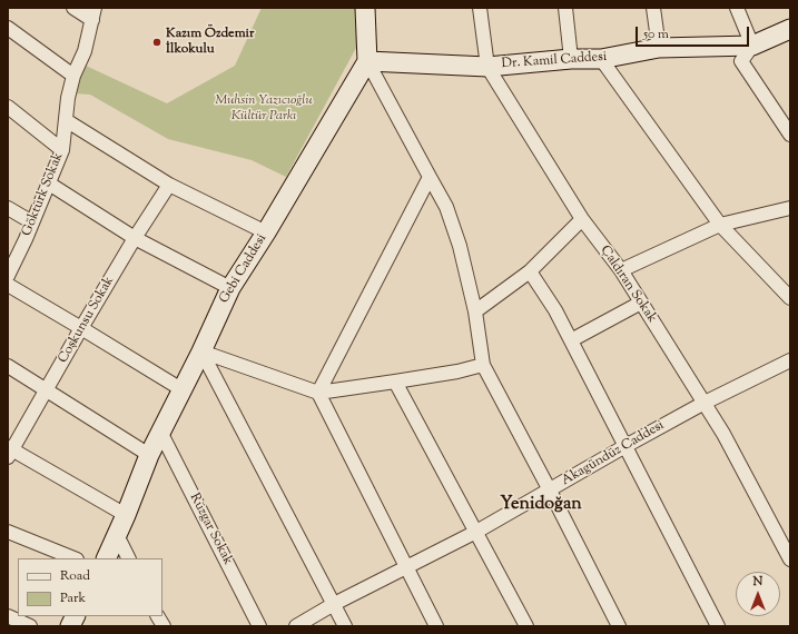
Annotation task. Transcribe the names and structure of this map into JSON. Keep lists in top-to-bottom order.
{
  "streets": {
    "main road": ["Dr. Kamil Caddesi", "Gebi Caddesi"],
    "street": [
      "Göktürk Sokak",
      "Çaldıran Sokak",
      "Coşkunsu Sokak",
      "Akagündüz Caddesi",
      "Rüzgar Sokak"
    ]
  },
  "crossings": [
    ["Dr. Kamil Caddesi", "Gebi Caddesi"],
    ["Dr. Kamil Caddesi", "Çaldıran Sokak"],
    ["Gebi Caddesi", "Rüzgar Sokak"],
    ["Çaldıran Sokak", "Akagündüz Caddesi"]
  ],
  "districts": ["Yenidoğan"],
  "parks": ["Muhsin Yazıcıoğlu Kültür Parkı"],
  "places": ["Kazım Özdemir İlkokulu"],
  "legend": ["Road", "Park"],
  "scale_bar": "50 m",
  "north": "top"
}
